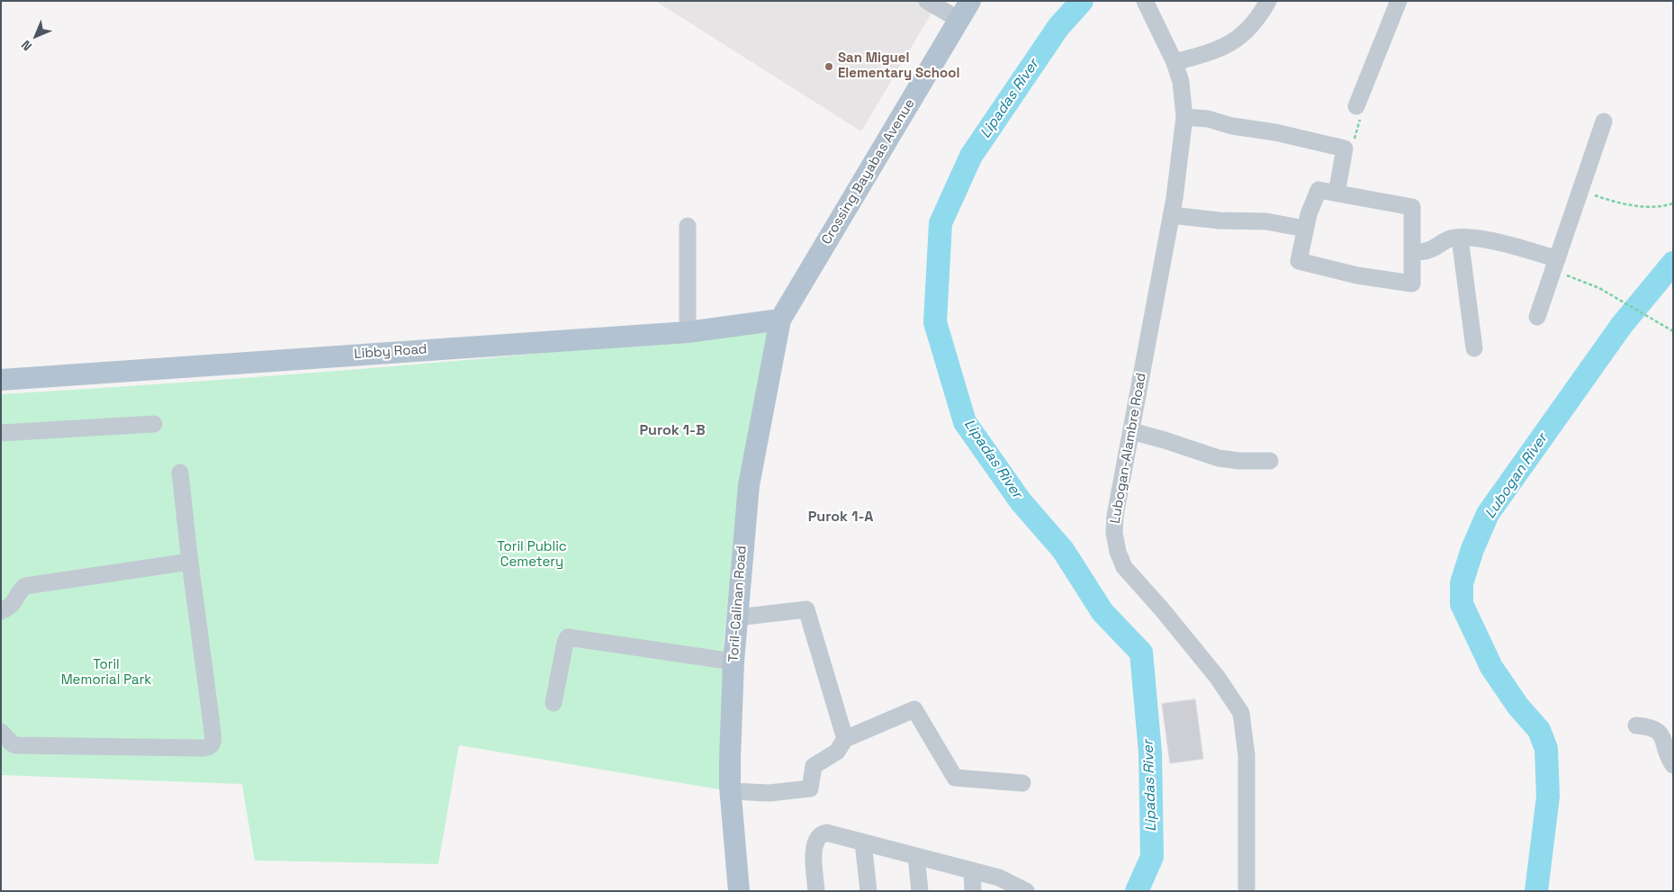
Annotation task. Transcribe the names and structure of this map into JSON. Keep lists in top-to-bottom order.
{
  "streets": {
    "main road": ["Crossing Bayabas Avenue", "Libby Road", "Toril-Calinan Road"],
    "street": ["Lubogan-Alambre Road"]
  },
  "crossings": [
    ["Crossing Bayabas Avenue", "Libby Road"],
    ["Crossing Bayabas Avenue", "Toril-Calinan Road"],
    ["Libby Road", "Toril-Calinan Road"]
  ],
  "districts": ["Purok 1-B", "Purok 1-A"],
  "water": ["Lipadas River", "Lubogan River"],
  "parks": ["Toril Public Cemetery", "Toril Memorial Park"],
  "places": ["San Miguel Elementary School"],
  "north": "bottom left"
}
